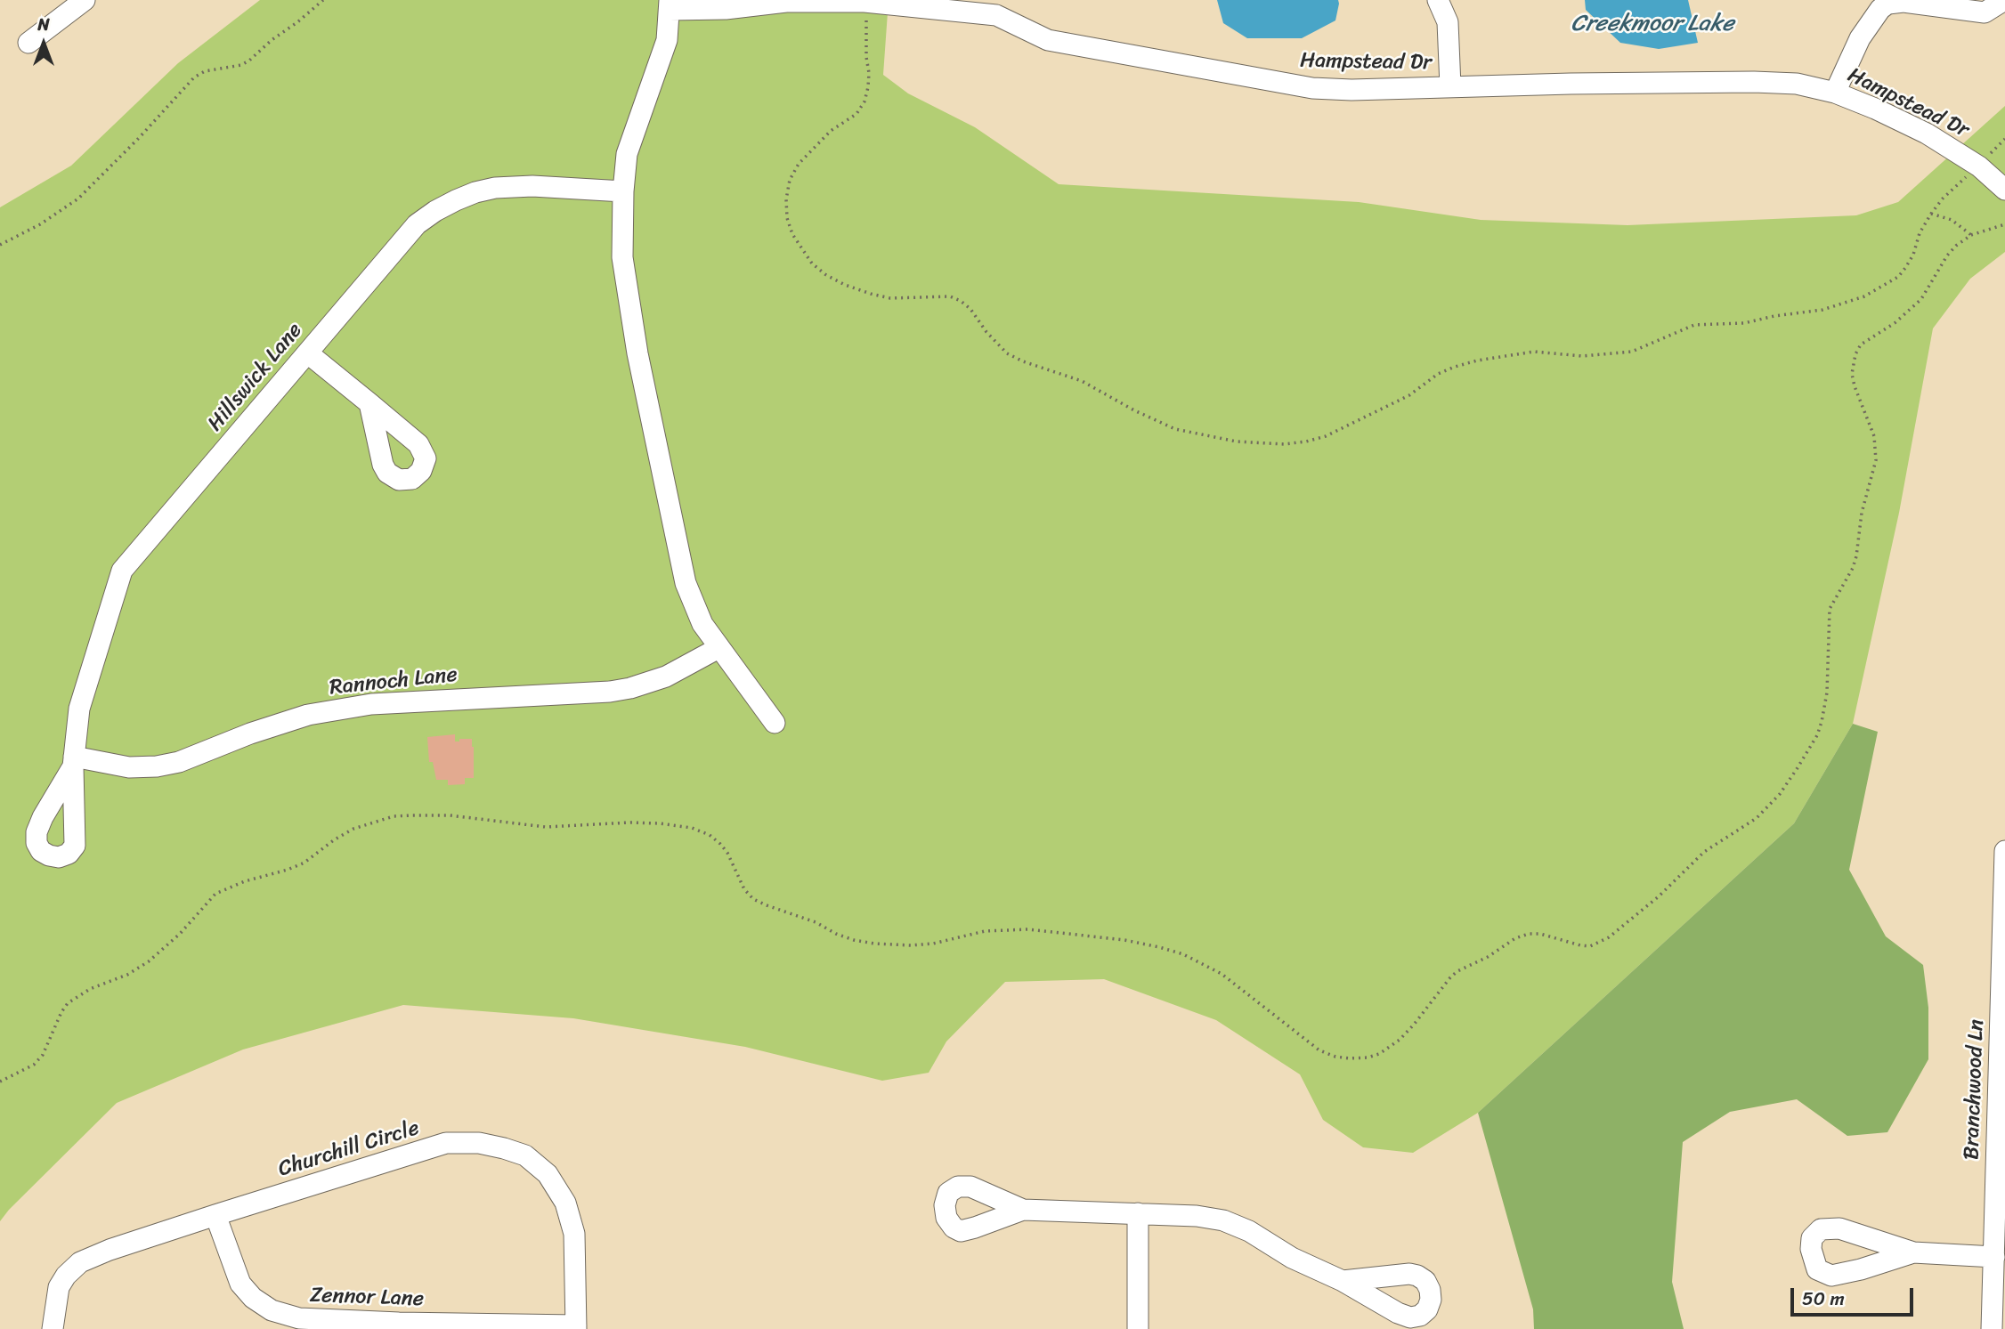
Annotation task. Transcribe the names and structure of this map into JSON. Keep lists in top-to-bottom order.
{
  "streets": {
    "street": [
      "Hampstead Dr",
      "Hillswick Lane",
      "Rannoch Lane",
      "Branchwood Ln",
      "Churchill Circle",
      "Zennor Lane"
    ]
  },
  "crossings": [
    ["Hillswick Lane", "Rannoch Lane"],
    ["Churchill Circle", "Zennor Lane"]
  ],
  "water": ["Creekmoor Lake"],
  "scale_bar": "50 m",
  "north": "top"
}
